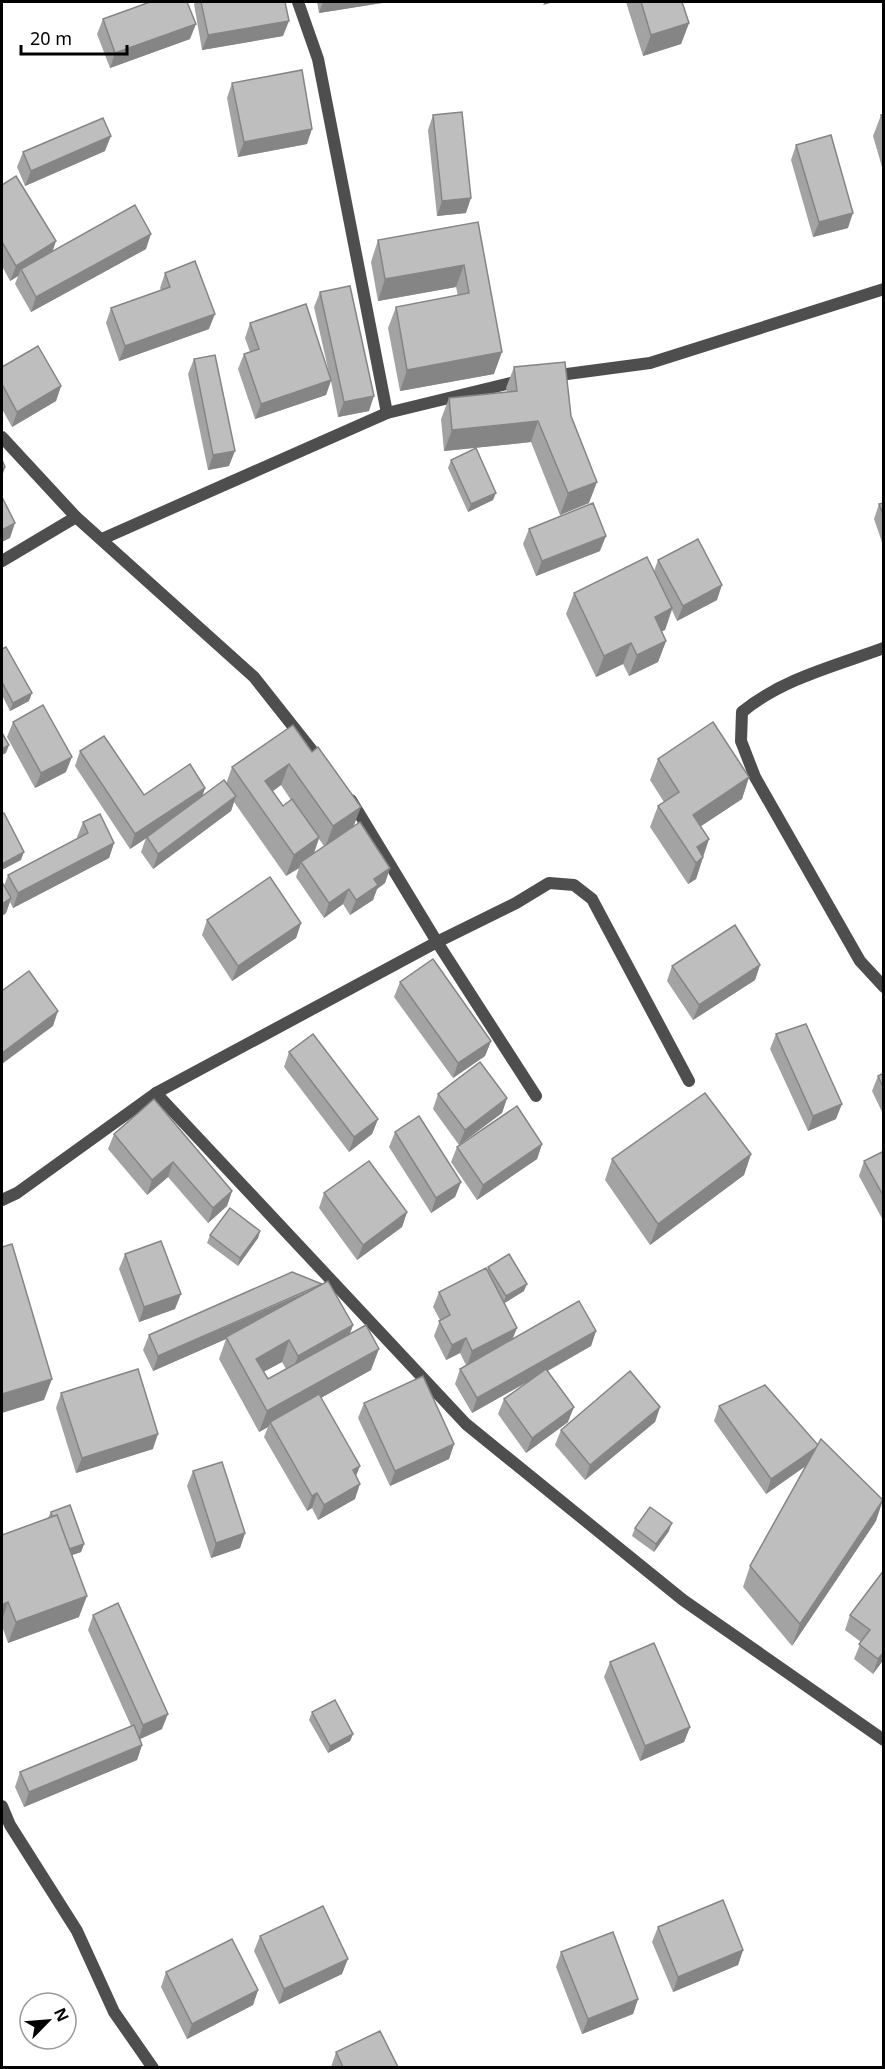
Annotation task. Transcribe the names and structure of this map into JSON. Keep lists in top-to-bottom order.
{
  "scale_bar": "20 m",
  "north": "top right"
}
